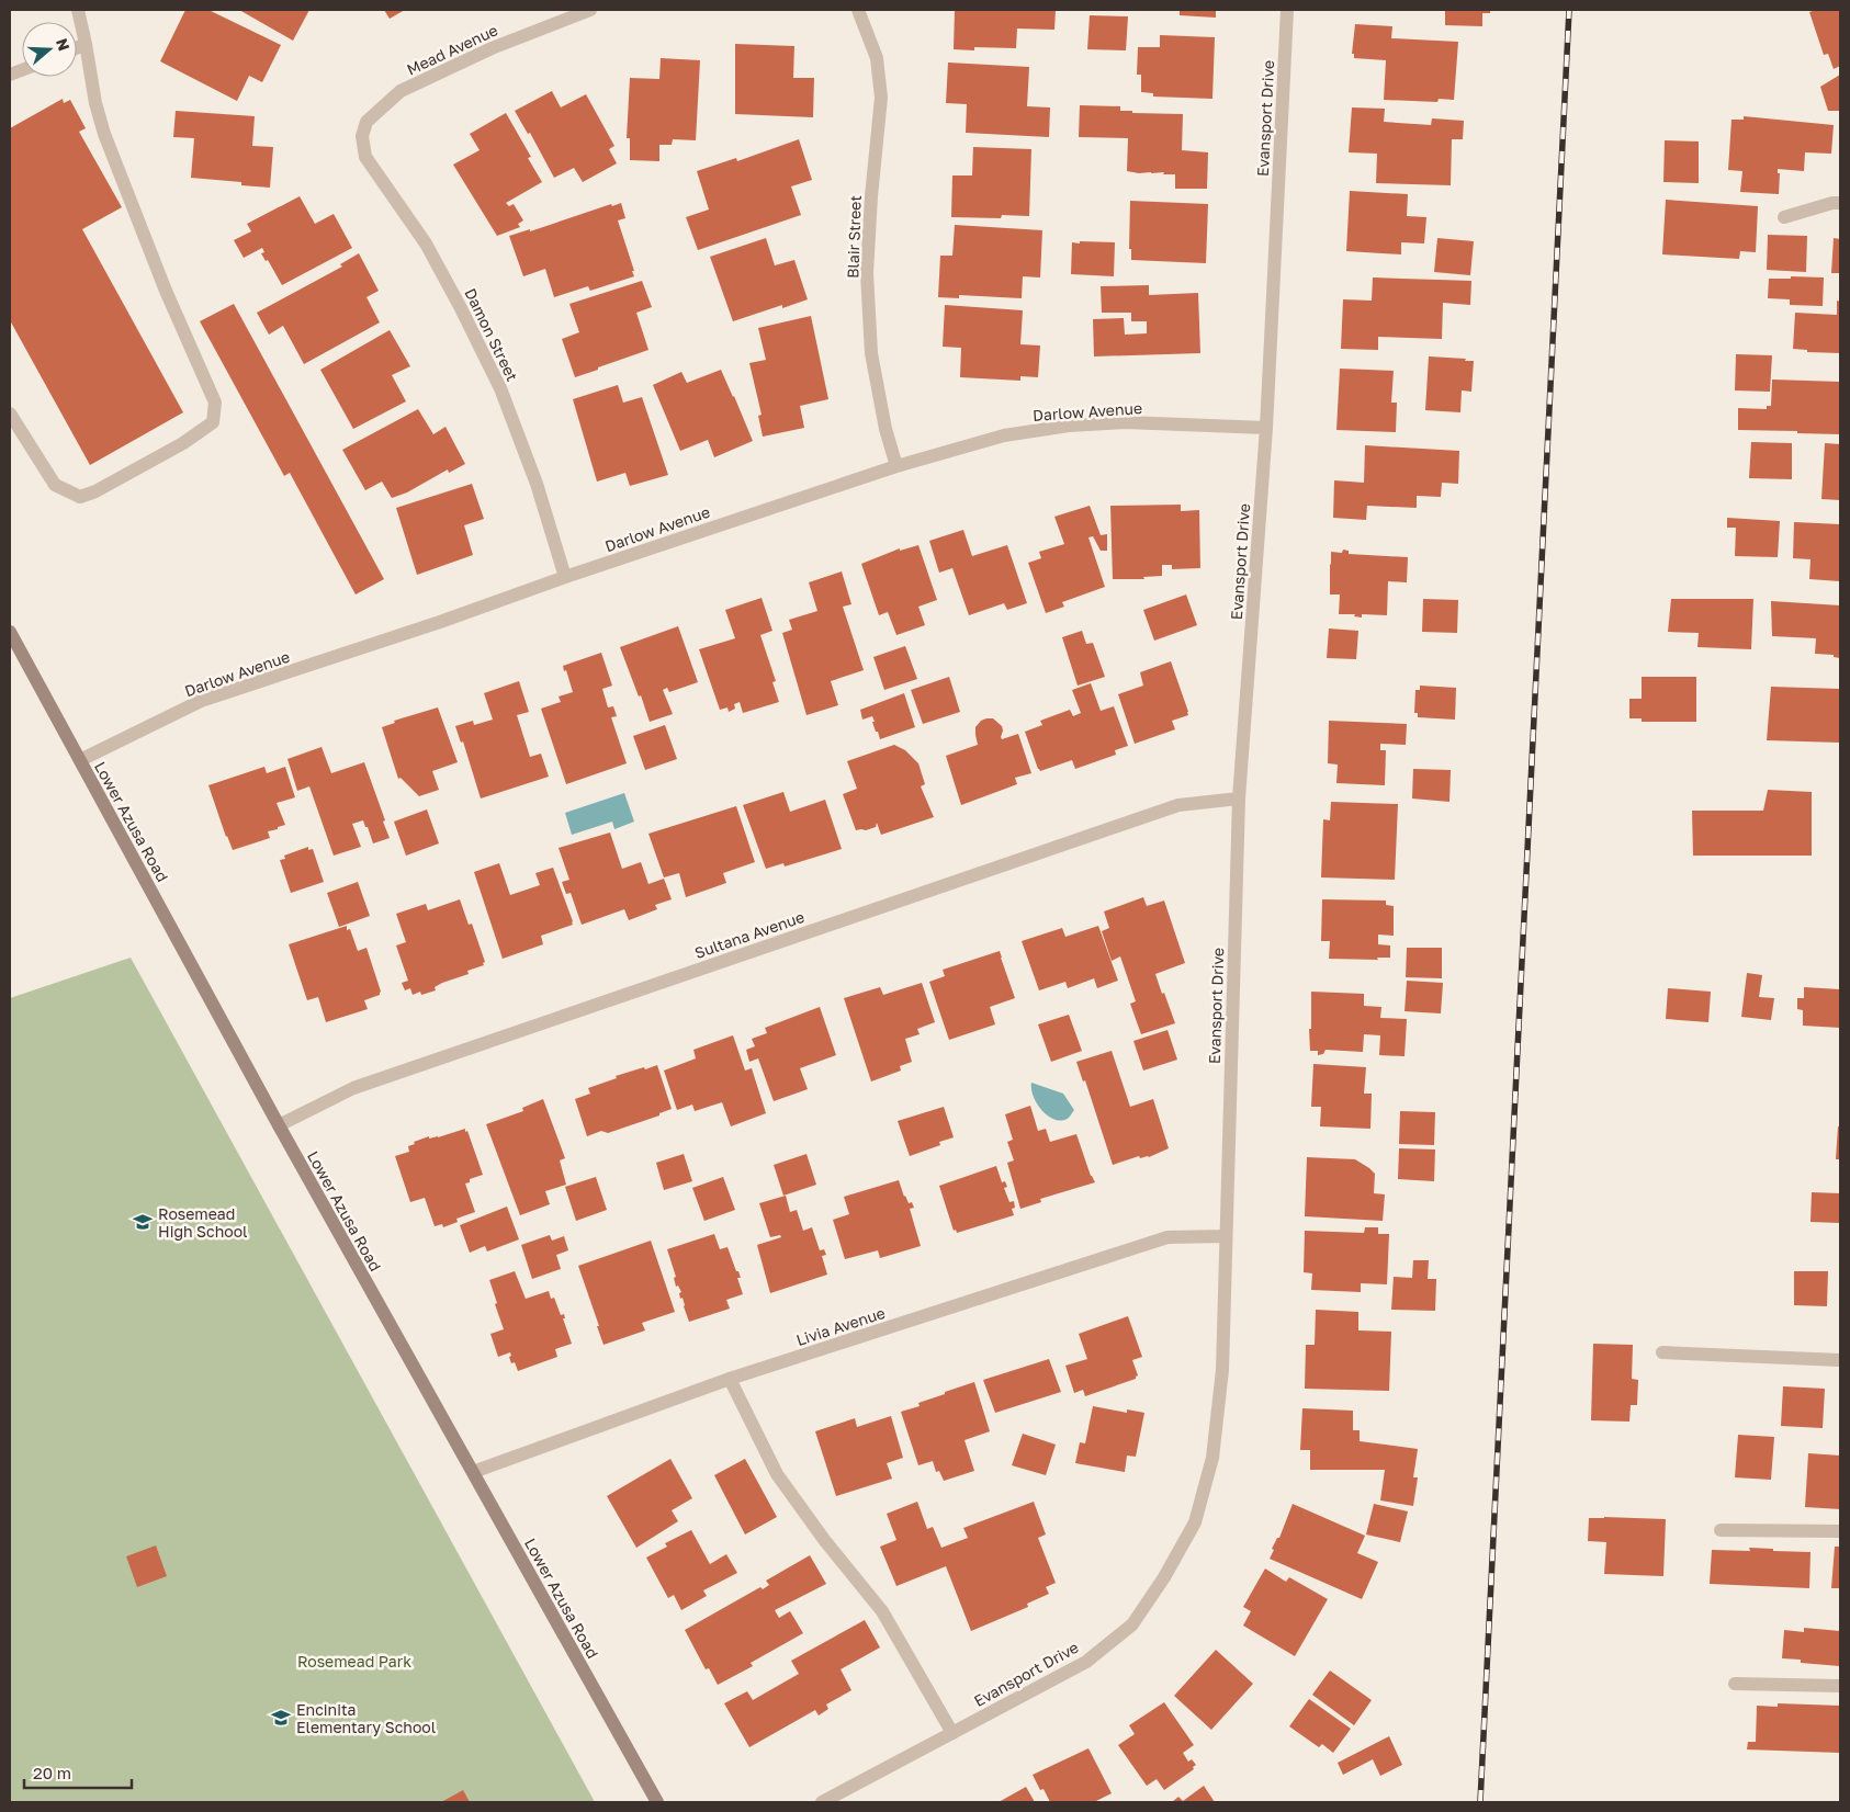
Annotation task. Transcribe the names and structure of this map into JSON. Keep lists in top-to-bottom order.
{
  "streets": {
    "main road": ["Lower Azusa Road"],
    "street": [
      "Mead Avenue",
      "Evansport Drive",
      "Blair Street",
      "Damon Street",
      "Darlow Avenue",
      "Sultana Avenue",
      "Livia Avenue"
    ]
  },
  "crossings": [
    ["Mead Avenue", "Damon Street"],
    ["Evansport Drive", "Darlow Avenue"],
    ["Evansport Drive", "Sultana Avenue"],
    ["Evansport Drive", "Livia Avenue"],
    ["Blair Street", "Darlow Avenue"],
    ["Damon Street", "Darlow Avenue"],
    ["Darlow Avenue", "Lower Azusa Road"],
    ["Lower Azusa Road", "Sultana Avenue"],
    ["Lower Azusa Road", "Livia Avenue"]
  ],
  "parks": ["Rosemead Park"],
  "places": {
    "school or university": ["Rosemead High School", "Encinita Elementary School"]
  },
  "scale_bar": "20 m",
  "north": "right"
}
